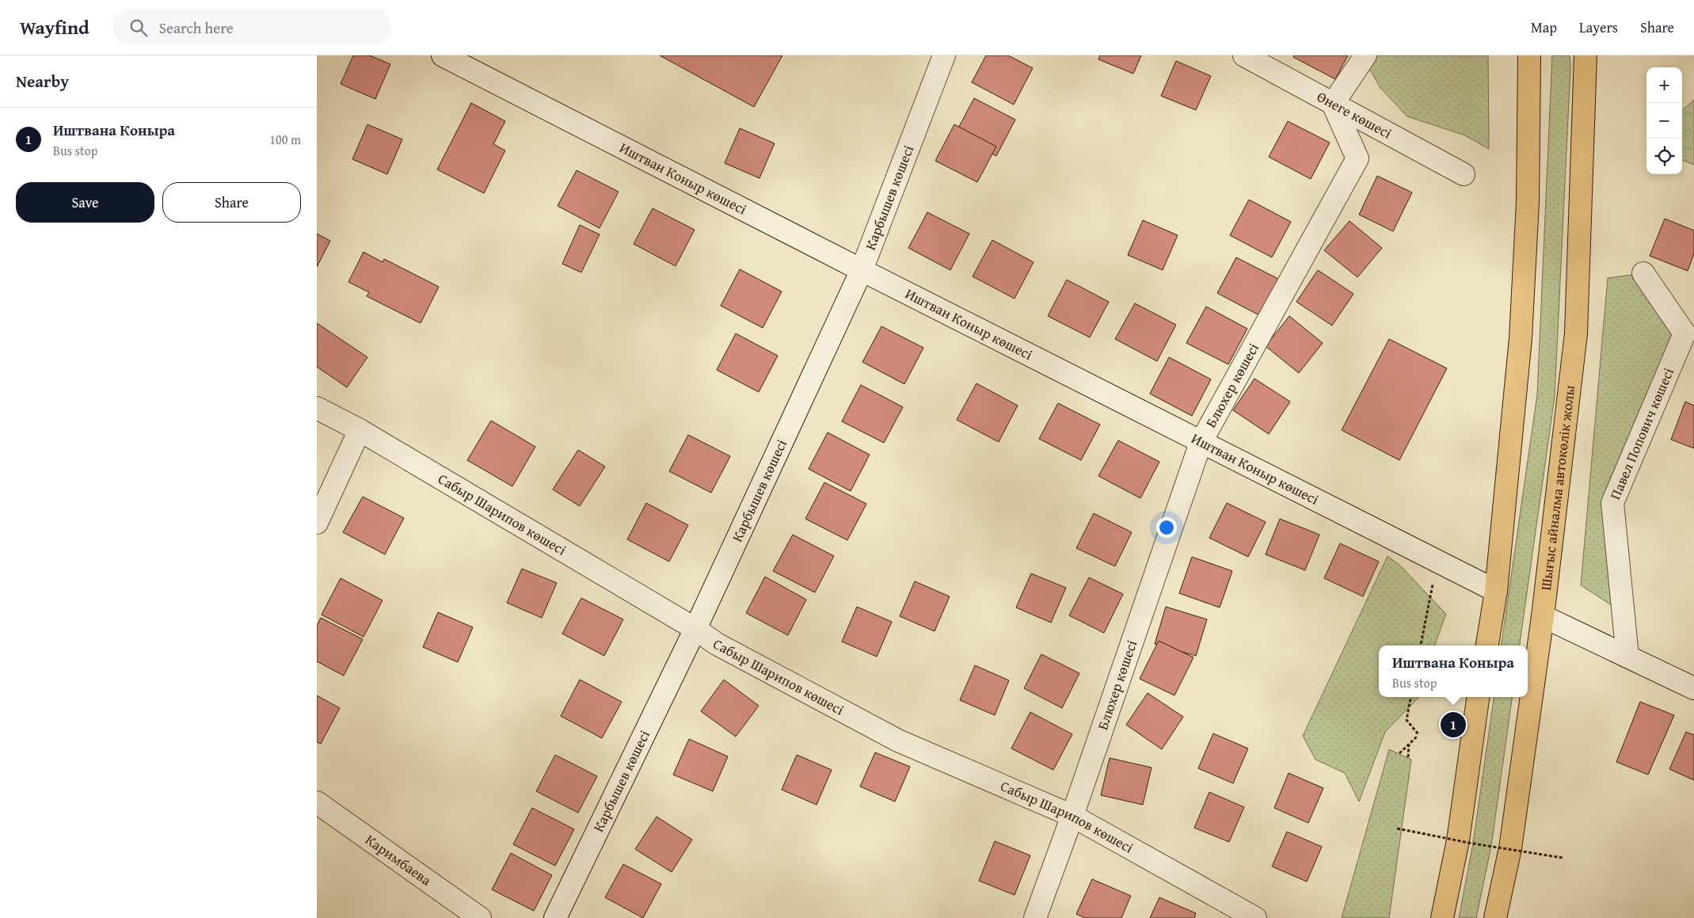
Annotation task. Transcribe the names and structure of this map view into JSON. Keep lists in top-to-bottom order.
{
  "streets": {
    "main road": ["Шығыс айналма автокөлік жолы"],
    "street": [
      "Өнеге көшесі",
      "Иштван Коныр көшесі",
      "Карбышев көшесі",
      "Блюхер көшесі",
      "Павел Попович көшесі",
      "Сабыр Шарипов көшесі",
      "Каримбаева"
    ]
  },
  "crossings": [
    ["Өнеге көшесі", "Блюхер көшесі"],
    ["Иштван Коныр көшесі", "Карбышев көшесі"],
    ["Иштван Коныр көшесі", "Блюхер көшесі"],
    ["Карбышев көшесі", "Сабыр Шарипов көшесі"],
    ["Блюхер көшесі", "Сабыр Шарипов көшесі"]
  ],
  "page": {
    "header": "Wayfind",
    "search": "Search here",
    "nav": ["Map", "Layers", "Share"],
    "heading": "Nearby",
    "map_buttons": ["+", "−"],
    "list": [
      {
        "mark": "1",
        "name": "Иштвана Коныра",
        "note": "Bus stop",
        "value": "100 m"
      }
    ],
    "buttons": ["Save", "Share"],
    "popup": ["Иштвана Коныра", "Bus stop"],
    "pins": "1"
  }
}
